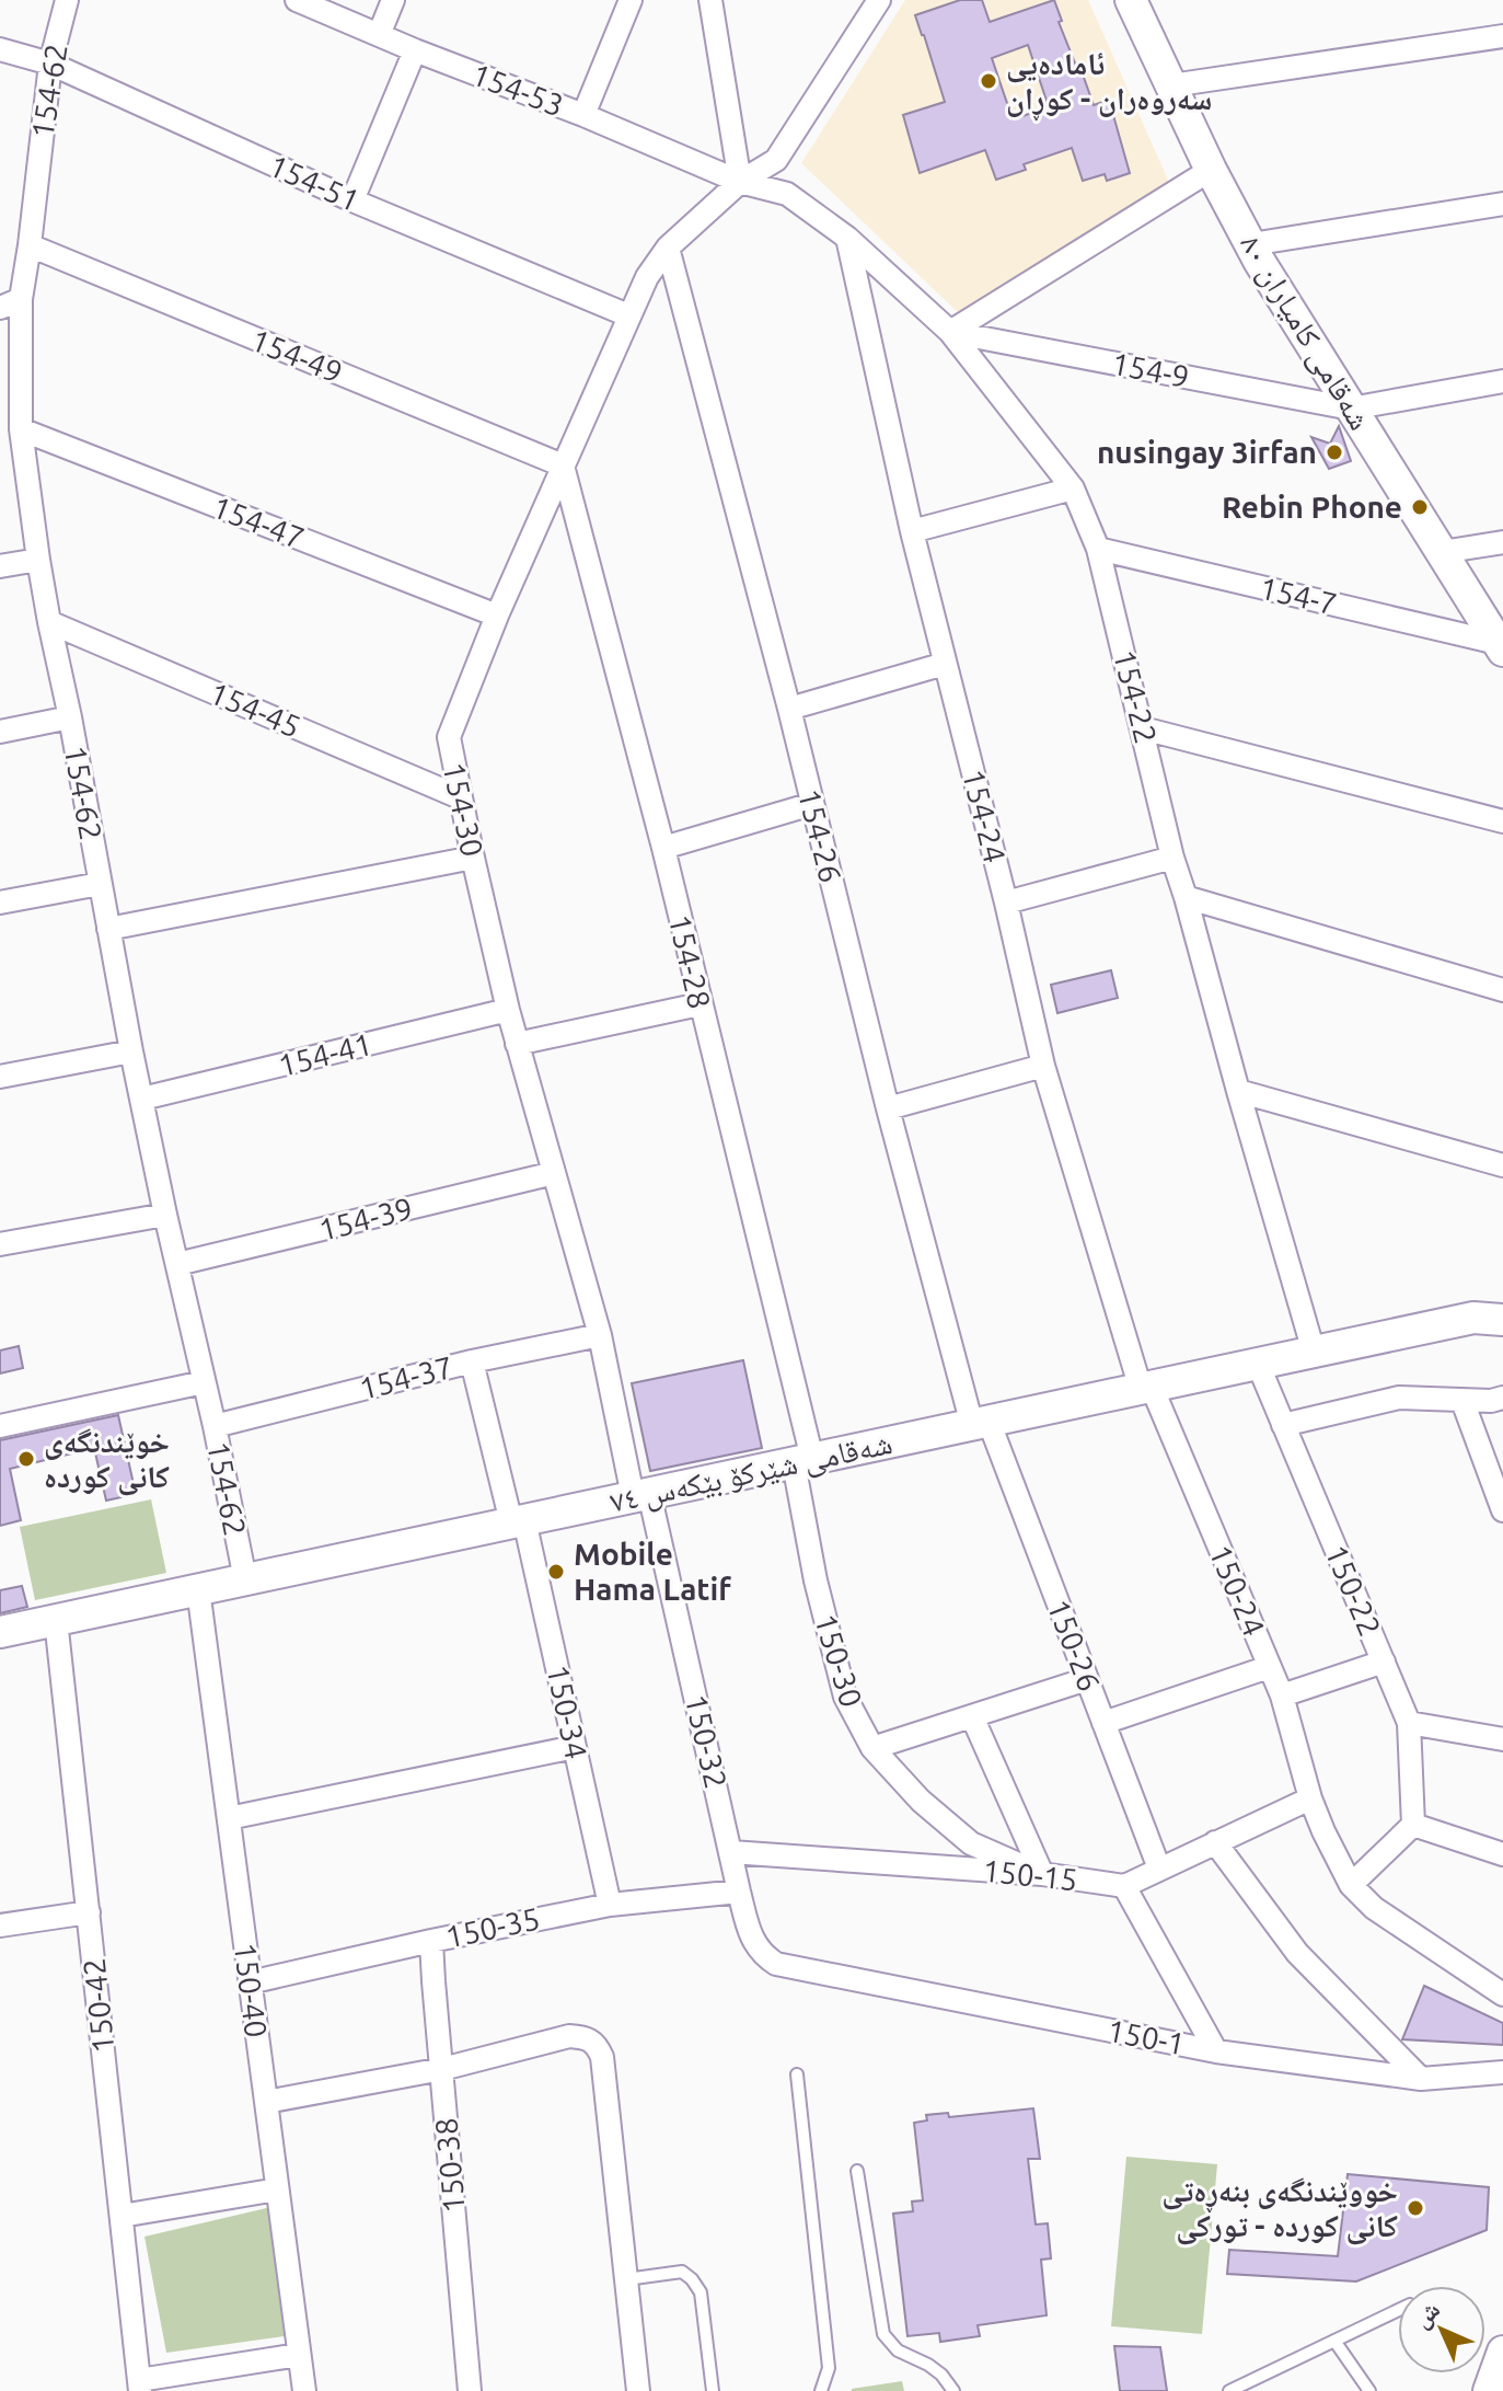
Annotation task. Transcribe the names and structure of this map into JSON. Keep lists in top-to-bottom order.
{
  "streets": {
    "street": [
      "154-53",
      "154-62",
      "154-51",
      "شەقامی کامیاران ٨٠",
      "154-49",
      "154-9",
      "154-47",
      "154-7",
      "154-22",
      "154-45",
      "154-30",
      "154-24",
      "154-26",
      "154-28",
      "154-41",
      "154-39",
      "154-37",
      "شەقامی شێرکۆ بێکەس ٧٤",
      "150-24",
      "150-22",
      "150-26",
      "150-30",
      "150-34",
      "150-32",
      "150-15",
      "150-35",
      "150-40",
      "150-42",
      "150-1",
      "150-38"
    ]
  },
  "crossings": [
    ["154-53", "154-22"],
    ["154-53", "154-30"],
    ["154-62", "154-51"],
    ["154-62", "154-49"],
    ["154-62", "154-47"],
    ["154-62", "154-45"],
    ["154-62", "154-41"],
    ["154-62", "154-39"],
    ["154-62", "154-37"],
    ["154-62", "شەقامی شێرکۆ بێکەس ٧٤"],
    ["154-51", "154-30"],
    ["شەقامی کامیاران ٨٠", "154-9"],
    ["شەقامی کامیاران ٨٠", "154-7"],
    ["154-49", "154-30"],
    ["154-49", "154-28"],
    ["154-9", "154-22"],
    ["154-47", "154-30"],
    ["154-7", "154-22"],
    ["154-22", "154-30"],
    ["154-22", "154-24"],
    ["154-22", "شەقامی شێرکۆ بێکەس ٧٤"],
    ["154-45", "154-30"],
    ["154-30", "154-26"],
    ["154-30", "154-28"],
    ["154-30", "154-41"],
    ["154-30", "154-39"],
    ["154-30", "154-37"],
    ["154-30", "شەقامی شێرکۆ بێکەس ٧٤"],
    ["154-30", "150-32"],
    ["154-24", "شەقامی شێرکۆ بێکەس ٧٤"],
    ["154-24", "150-24"],
    ["154-26", "شەقامی شێرکۆ بێکەس ٧٤"],
    ["154-26", "150-26"],
    ["154-28", "شەقامی شێرکۆ بێکەس ٧٤"],
    ["154-28", "150-30"],
    ["154-37", "150-34"],
    ["شەقامی شێرکۆ بێکەس ٧٤", "150-24"],
    ["شەقامی شێرکۆ بێکەس ٧٤", "150-22"],
    ["شەقامی شێرکۆ بێکەس ٧٤", "150-26"],
    ["شەقامی شێرکۆ بێکەس ٧٤", "150-30"],
    ["شەقامی شێرکۆ بێکەس ٧٤", "150-34"],
    ["شەقامی شێرکۆ بێکەس ٧٤", "150-32"],
    ["شەقامی شێرکۆ بێکەس ٧٤", "150-40"],
    ["شەقامی شێرکۆ بێکەس ٧٤", "150-42"],
    ["150-30", "150-15"],
    ["150-34", "150-35"],
    ["150-32", "150-15"],
    ["150-32", "150-35"],
    ["150-32", "150-1"],
    ["150-35", "150-40"],
    ["150-35", "150-38"]
  ],
  "places": [
    "ئامادەیی سەروەران - کوڕان",
    "nusingay 3irfan",
    "Rebin Phone",
    "خوێندنگەی کانی کوردە",
    "Mobile Hama Latif",
    "خووێندنگەی بنەڕەتی کانی کوردە - تورکی"
  ],
  "north": "top left"
}
